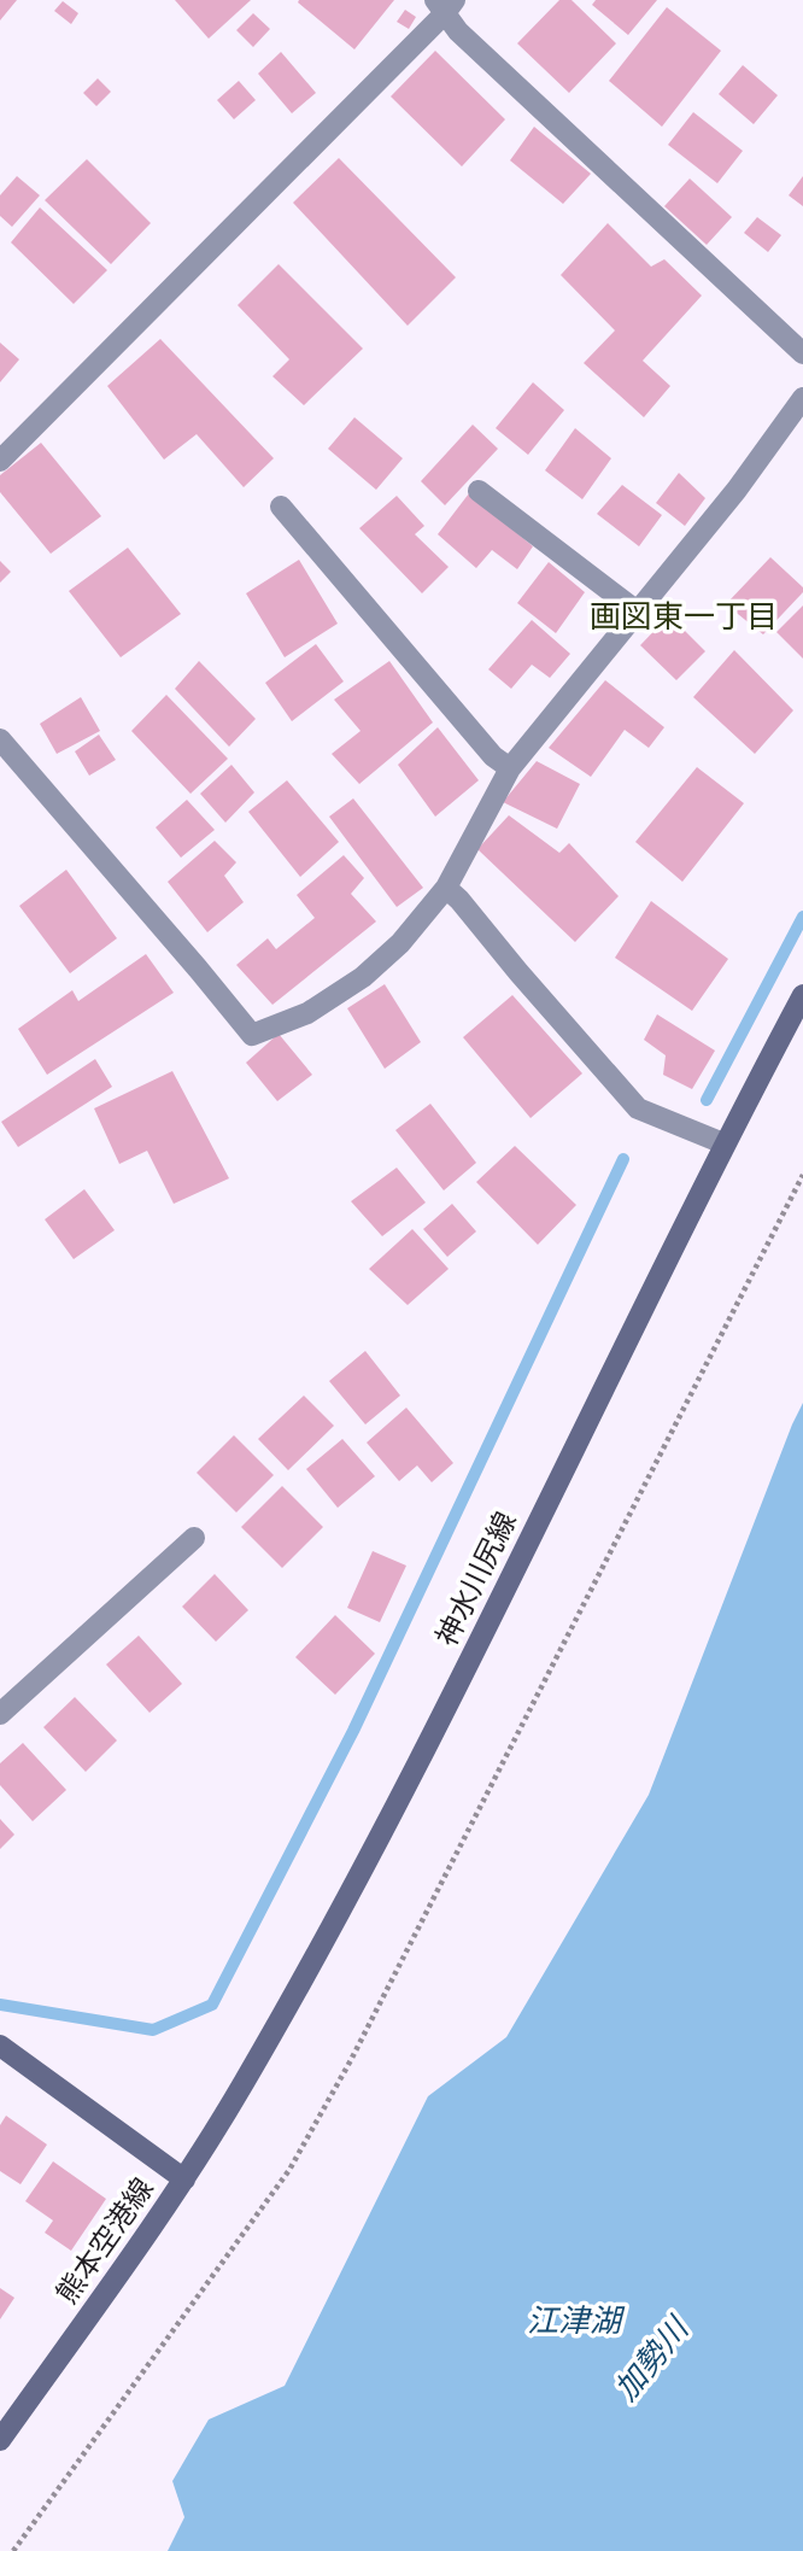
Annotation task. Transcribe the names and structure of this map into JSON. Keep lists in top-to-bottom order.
{
  "streets": {
    "main road": ["神水川尻線", "熊本空港線"]
  },
  "crossings": [
    ["神水川尻線", "熊本空港線"]
  ],
  "districts": ["画図東一丁目"],
  "water": ["江津湖", "加勢川"]
}
